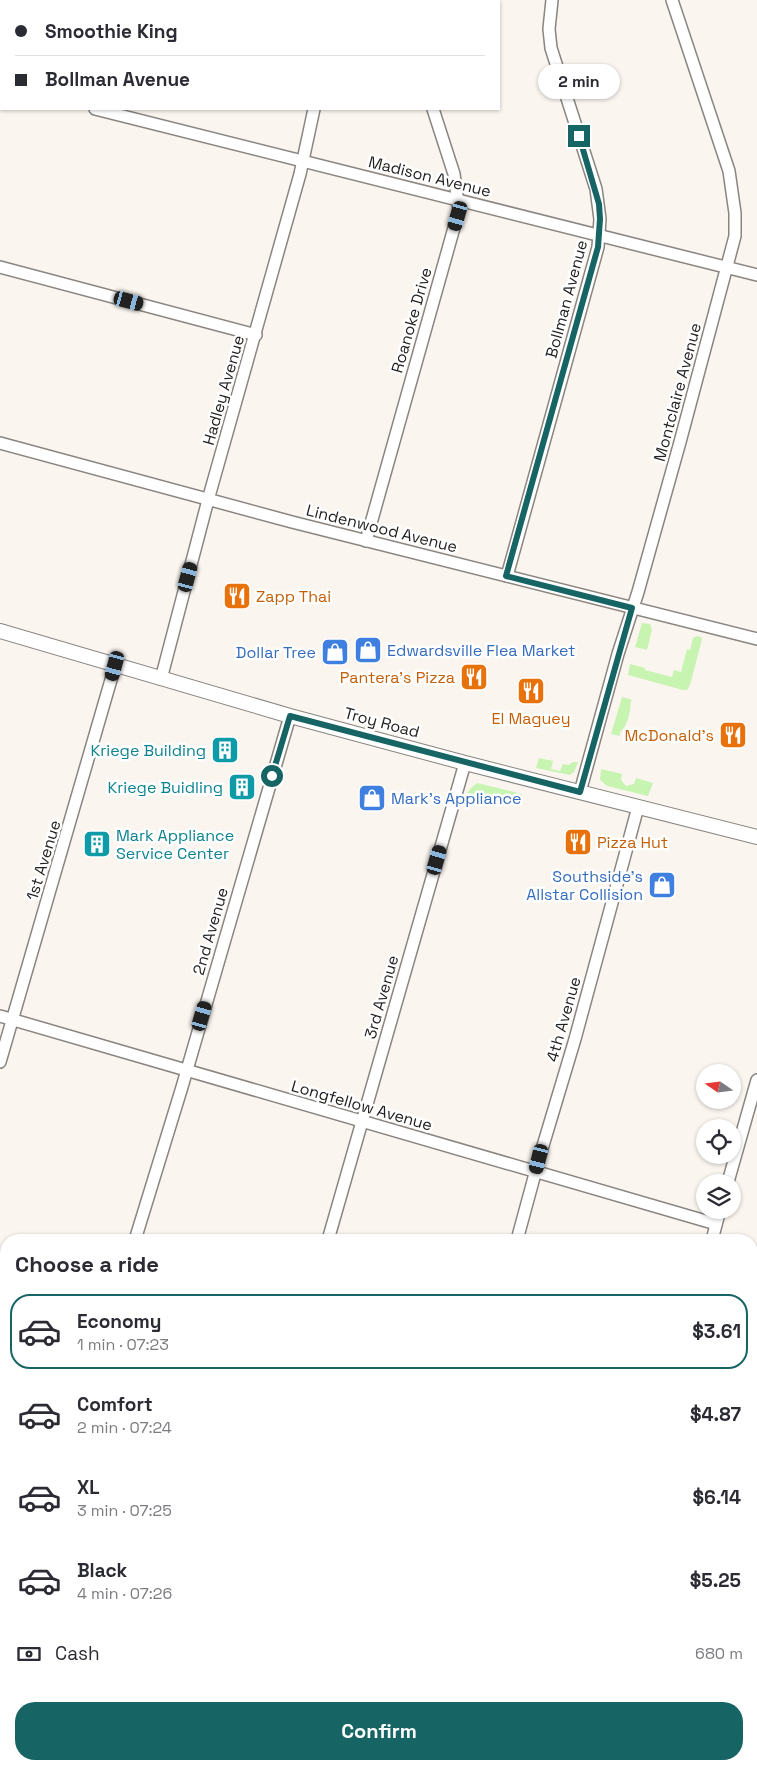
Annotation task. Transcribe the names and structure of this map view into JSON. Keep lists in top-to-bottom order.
{
  "streets": {
    "main road": ["Troy Road"],
    "street": [
      "Madison Avenue",
      "Bollman Avenue",
      "Roanoke Drive",
      "Hadley Avenue",
      "Montclaire Avenue",
      "Lindenwood Avenue",
      "1st Avenue",
      "2nd Avenue",
      "3rd Avenue",
      "4th Avenue",
      "Longfellow Avenue"
    ]
  },
  "crossings": [
    ["Madison Avenue", "Bollman Avenue"],
    ["Madison Avenue", "Roanoke Drive"],
    ["Madison Avenue", "Hadley Avenue"],
    ["Madison Avenue", "Montclaire Avenue"],
    ["Bollman Avenue", "Lindenwood Avenue"],
    ["Roanoke Drive", "Lindenwood Avenue"],
    ["Hadley Avenue", "Lindenwood Avenue"],
    ["Hadley Avenue", "Troy Road"],
    ["Montclaire Avenue", "Lindenwood Avenue"],
    ["Montclaire Avenue", "Troy Road"],
    ["Troy Road", "1st Avenue"],
    ["Troy Road", "2nd Avenue"],
    ["Troy Road", "3rd Avenue"],
    ["Troy Road", "4th Avenue"],
    ["1st Avenue", "Longfellow Avenue"],
    ["2nd Avenue", "Longfellow Avenue"],
    ["3rd Avenue", "Longfellow Avenue"],
    ["4th Avenue", "Longfellow Avenue"]
  ],
  "places": {
    "restaurant": [
      "Zapp Thai",
      "Pantera's Pizza",
      "El Maguey",
      "McDonald's",
      "Pizza Hut"
    ],
    "shop": [
      "Edwardsville Flea Market",
      "Dollar Tree",
      "Mark's Appliance",
      "Southside's Allstar Collision"
    ],
    "building": ["Kriege Building", "Kriege Buidling", "Mark Appliance Service Center"]
  },
  "north": "left",
  "page": {
    "banner": ["Smoothie King", "Bollman Avenue"],
    "bubble": "2 min",
    "heading": "Choose a ride",
    "list": [
      {
        "name": "Economy",
        "note": "1 min · 07:23",
        "value": "$3.61"
      },
      {
        "name": "Comfort",
        "note": "2 min · 07:24",
        "value": "$4.87"
      },
      {
        "name": "XL",
        "note": "3 min · 07:25",
        "value": "$6.14"
      },
      {
        "name": "Black",
        "note": "4 min · 07:26",
        "value": "$5.25"
      }
    ],
    "pay": ["Cash", "680 m"],
    "buttons": "Confirm"
  }
}
